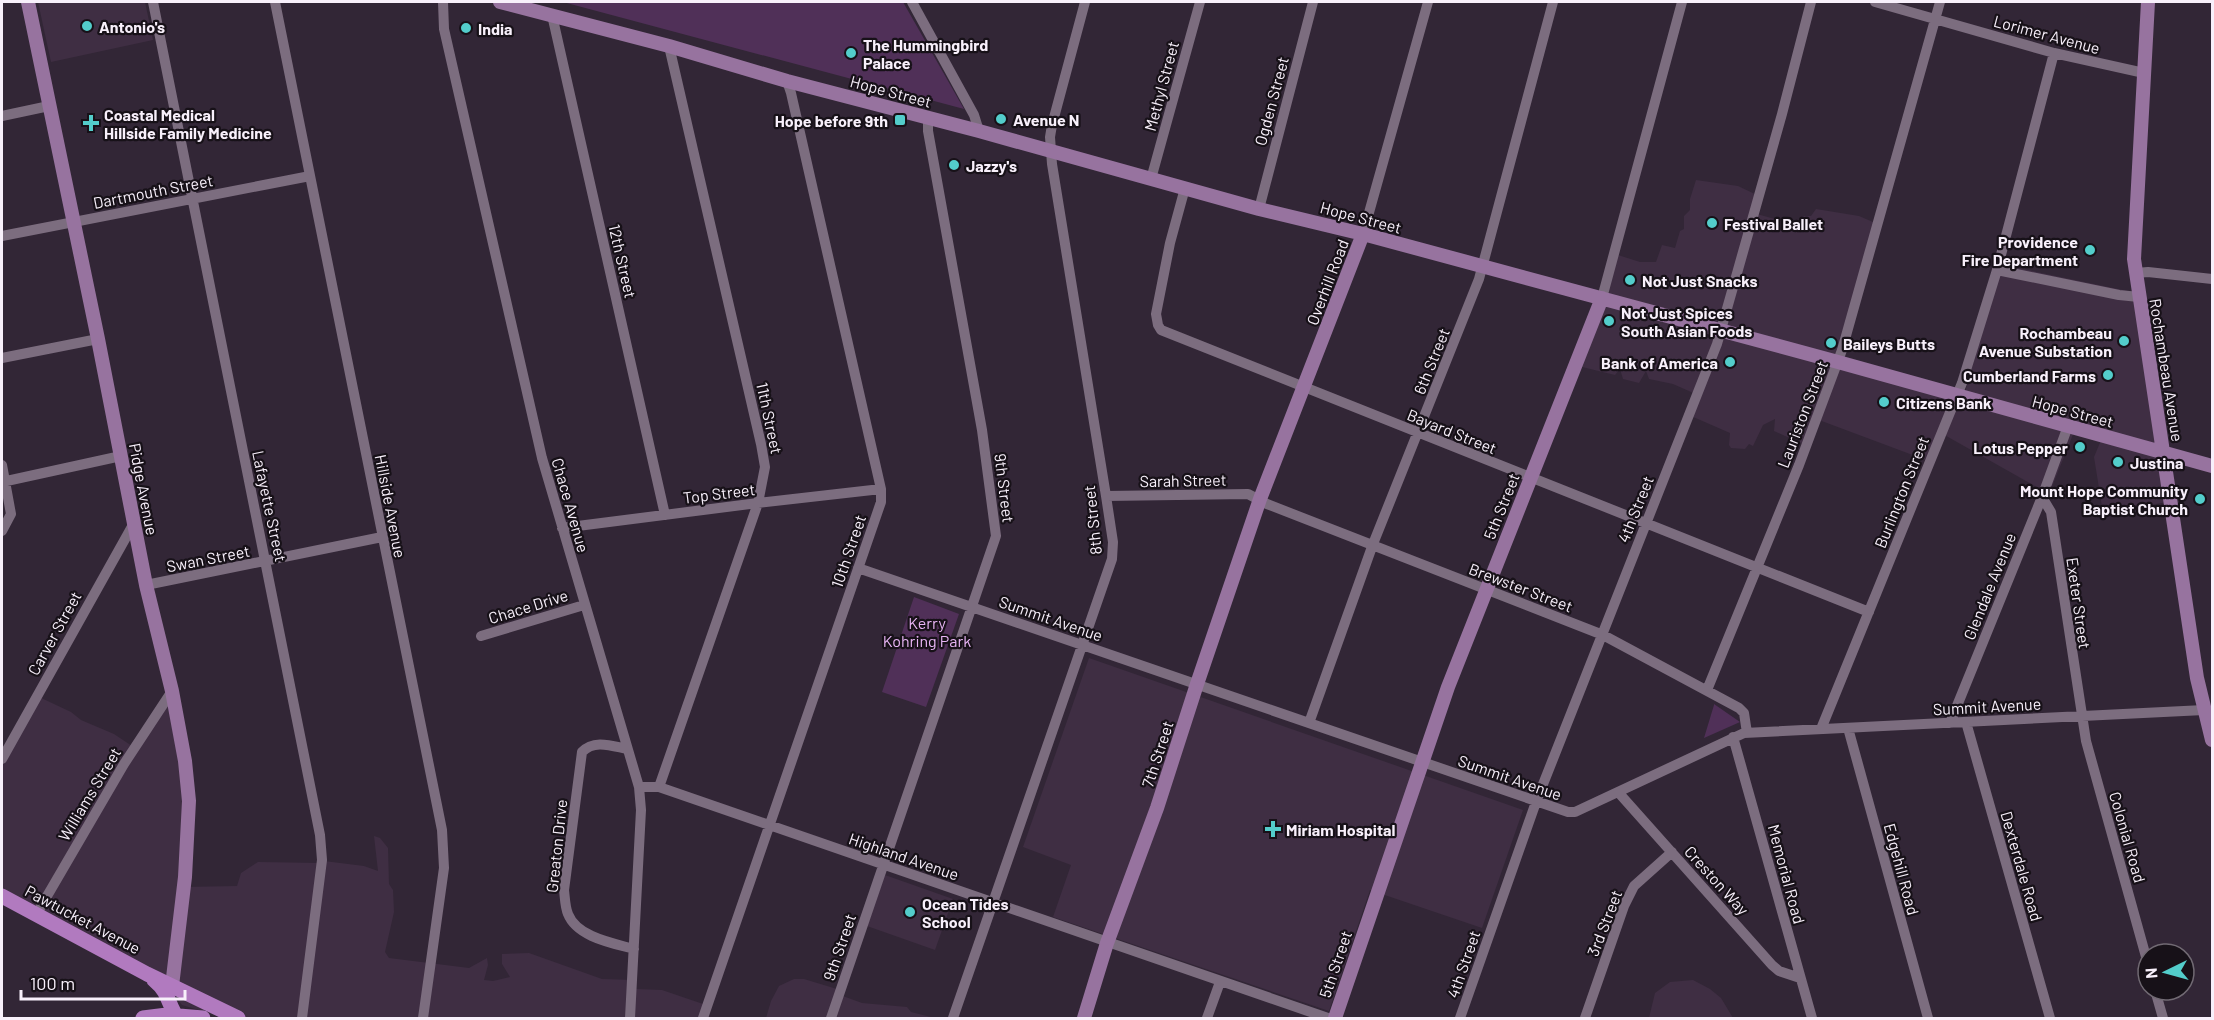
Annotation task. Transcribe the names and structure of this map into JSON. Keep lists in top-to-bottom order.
{
  "streets": {
    "main road": ["Pawtucket Avenue"],
    "street": [
      "Lorimer Avenue",
      "Methyl Street",
      "Hope Street",
      "Ogden Street",
      "Dartmouth Street",
      "12th Street",
      "Overhill Road",
      "6th Street",
      "Rochambeau Avenue",
      "Lauriston Street",
      "11th Street",
      "Bayard Street",
      "Sarah Street",
      "9th Street",
      "Pidge Avenue",
      "Burlington Street",
      "Top Street",
      "Chace Avenue",
      "Lafayette Street",
      "Hillside Avenue",
      "5th Street",
      "4th Street",
      "8th Street",
      "10th Street",
      "Swan Street",
      "Glendale Avenue",
      "Brewster Street",
      "Exeter Street",
      "Chace Drive",
      "Summit Avenue",
      "Carver Street",
      "7th Street",
      "Williams Street",
      "Colonial Road",
      "Greaton Drive",
      "Highland Avenue",
      "Dexterdale Road",
      "Edgehill Road",
      "Memorial Road",
      "Creston Way",
      "3rd Street"
    ]
  },
  "crossings": [
    ["Lorimer Avenue", "Rochambeau Avenue"],
    ["Lorimer Avenue", "Lauriston Street"],
    ["Lorimer Avenue", "Burlington Street"],
    ["Methyl Street", "Hope Street"],
    ["Hope Street", "Ogden Street"],
    ["Hope Street", "12th Street"],
    ["Hope Street", "Overhill Road"],
    ["Hope Street", "6th Street"],
    ["Hope Street", "Rochambeau Avenue"],
    ["Hope Street", "Lauriston Street"],
    ["Hope Street", "11th Street"],
    ["Hope Street", "Bayard Street"],
    ["Hope Street", "9th Street"],
    ["Hope Street", "Burlington Street"],
    ["Hope Street", "5th Street"],
    ["Hope Street", "4th Street"],
    ["Hope Street", "8th Street"],
    ["Hope Street", "10th Street"],
    ["Hope Street", "Glendale Avenue"],
    ["Dartmouth Street", "Pidge Avenue"],
    ["Dartmouth Street", "Lafayette Street"],
    ["Dartmouth Street", "Hillside Avenue"],
    ["12th Street", "Top Street"],
    ["Overhill Road", "Bayard Street"],
    ["Overhill Road", "Sarah Street"],
    ["Overhill Road", "Brewster Street"],
    ["Overhill Road", "7th Street"],
    ["6th Street", "Bayard Street"],
    ["6th Street", "Brewster Street"],
    ["6th Street", "Summit Avenue"],
    ["Rochambeau Avenue", "Summit Avenue"],
    ["Lauriston Street", "Bayard Street"],
    ["Lauriston Street", "Brewster Street"],
    ["11th Street", "Top Street"],
    ["11th Street", "Highland Avenue"],
    ["Bayard Street", "Burlington Street"],
    ["Bayard Street", "5th Street"],
    ["Bayard Street", "4th Street"],
    ["Sarah Street", "8th Street"],
    ["Sarah Street", "Brewster Street"],
    ["Sarah Street", "7th Street"],
    ["9th Street", "Summit Avenue"],
    ["9th Street", "Highland Avenue"],
    ["Pidge Avenue", "Swan Street"],
    ["Pidge Avenue", "Carver Street"],
    ["Pidge Avenue", "Williams Street"],
    ["Pidge Avenue", "Pawtucket Avenue"],
    ["Burlington Street", "Summit Avenue"],
    ["Top Street", "Chace Avenue"],
    ["Top Street", "10th Street"],
    ["Chace Avenue", "Chace Drive"],
    ["Chace Avenue", "Greaton Drive"],
    ["Chace Avenue", "Highland Avenue"],
    ["Lafayette Street", "Swan Street"],
    ["Hillside Avenue", "Swan Street"],
    ["5th Street", "Brewster Street"],
    ["5th Street", "Summit Avenue"],
    ["4th Street", "Brewster Street"],
    ["4th Street", "Summit Avenue"],
    ["8th Street", "Summit Avenue"],
    ["8th Street", "Highland Avenue"],
    ["10th Street", "Summit Avenue"],
    ["10th Street", "Highland Avenue"],
    ["Glendale Avenue", "Exeter Street"],
    ["Glendale Avenue", "Summit Avenue"],
    ["Brewster Street", "Summit Avenue"],
    ["Brewster Street", "7th Street"],
    ["Exeter Street", "Summit Avenue"],
    ["Exeter Street", "Colonial Road"],
    ["Summit Avenue", "7th Street"],
    ["Summit Avenue", "Colonial Road"],
    ["Summit Avenue", "Dexterdale Road"],
    ["Summit Avenue", "Edgehill Road"],
    ["Summit Avenue", "Memorial Road"],
    ["Summit Avenue", "Creston Way"],
    ["7th Street", "Highland Avenue"],
    ["Williams Street", "Pawtucket Avenue"],
    ["Memorial Road", "Creston Way"],
    ["Creston Way", "3rd Street"]
  ],
  "parks": ["Kerry Kohring Park"],
  "places": {
    "other": [
      "Antonio's",
      "India",
      "The Hummingbird Palace",
      "Avenue N",
      "Jazzy's",
      "Festival Ballet",
      "Providence Fire Department",
      "Not Just Snacks",
      "Not Just Spices South Asian Foods",
      "Rochambeau Avenue Substation",
      "Baileys Butts",
      "Bank of America",
      "Cumberland Farms",
      "Citizens Bank",
      "Lotus Pepper",
      "Justina",
      "Mount Hope Community Baptist Church",
      "Ocean Tides School"
    ],
    "transit": ["Hope before 9th"],
    "health": ["Coastal Medical Hillside Family Medicine", "Miriam Hospital"]
  },
  "scale_bar": "100 m",
  "north": "left"
}
